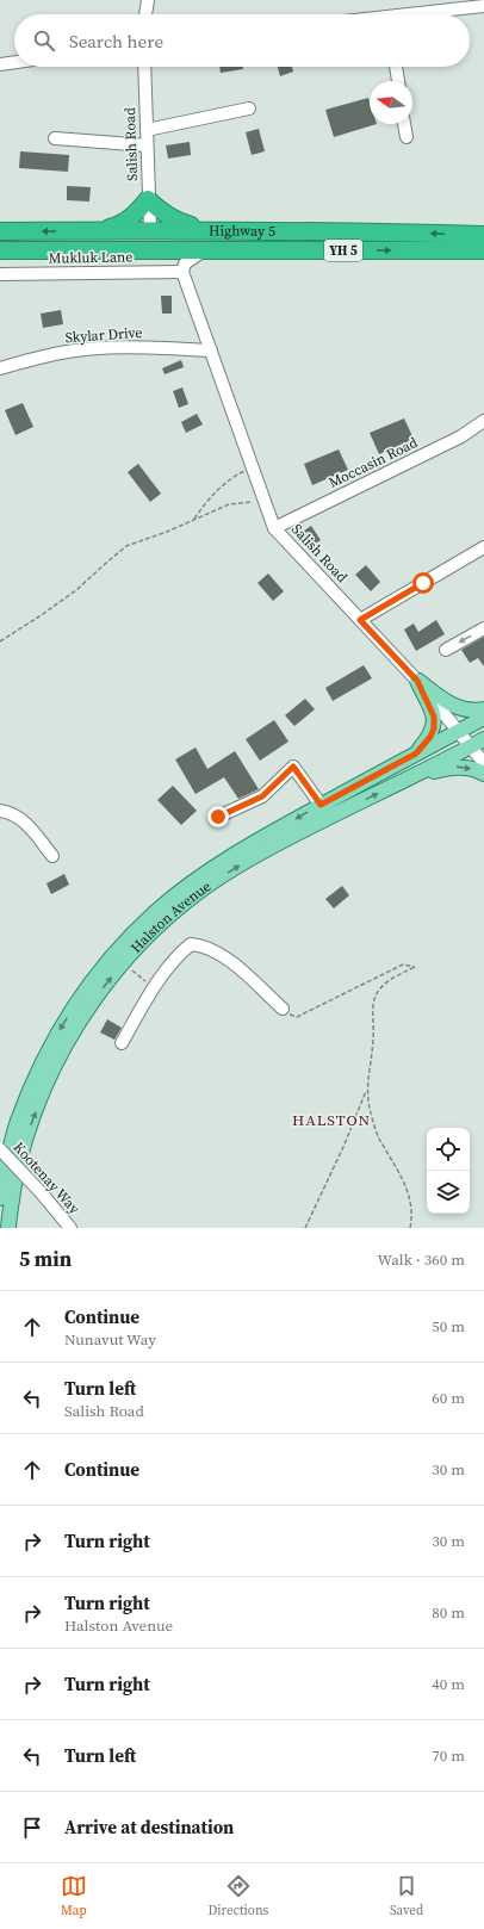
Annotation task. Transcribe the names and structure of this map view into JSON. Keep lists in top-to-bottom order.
{
  "streets": {
    "highway": ["Highway 5", "YH 5"],
    "main road": ["Halston Avenue"],
    "street": [
      "Salish Road",
      "Mukluk Lane",
      "Skylar Drive",
      "Moccasin Road",
      "Kootenay Way"
    ]
  },
  "crossings": [
    ["Salish Road", "Highway 5"],
    ["Salish Road", "Mukluk Lane"],
    ["Salish Road", "Skylar Drive"],
    ["Salish Road", "Moccasin Road"],
    ["Salish Road", "Halston Avenue"]
  ],
  "districts": ["HALSTON"],
  "north": "left",
  "page": {
    "search": "Search here",
    "heading": ["5 min", "Walk · 360 m"],
    "list": [
      ["Continue", "Nunavut Way", "50 m"],
      ["Turn left", "Salish Road", "60 m"],
      ["Continue", "30 m"],
      ["Turn right", "30 m"],
      ["Turn right", "Halston Avenue", "80 m"],
      ["Turn right", "40 m"],
      ["Turn left", "70 m"],
      "Arrive at destination"
    ],
    "nav": ["Map", "Directions", "Saved"]
  }
}
